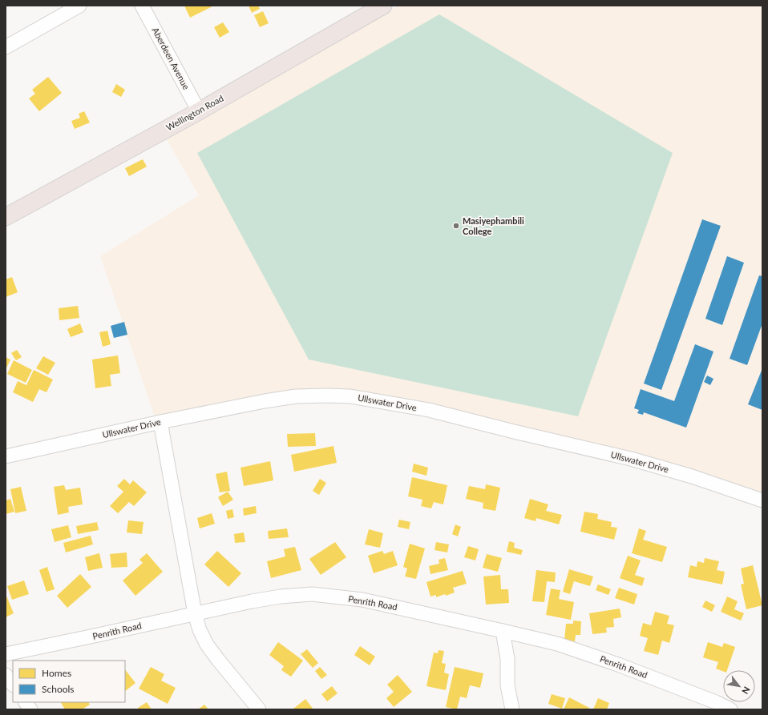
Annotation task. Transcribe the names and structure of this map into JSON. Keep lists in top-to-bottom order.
{
  "streets": {
    "main road": ["Wellington Road"],
    "street": ["Aberdeen Avenue", "Ullswater Drive", "Penrith Road"]
  },
  "crossings": [
    ["Aberdeen Avenue", "Wellington Road"]
  ],
  "places": ["Masiyephambili College"],
  "legend": ["Homes", "Schools"],
  "north": "bottom right"
}
